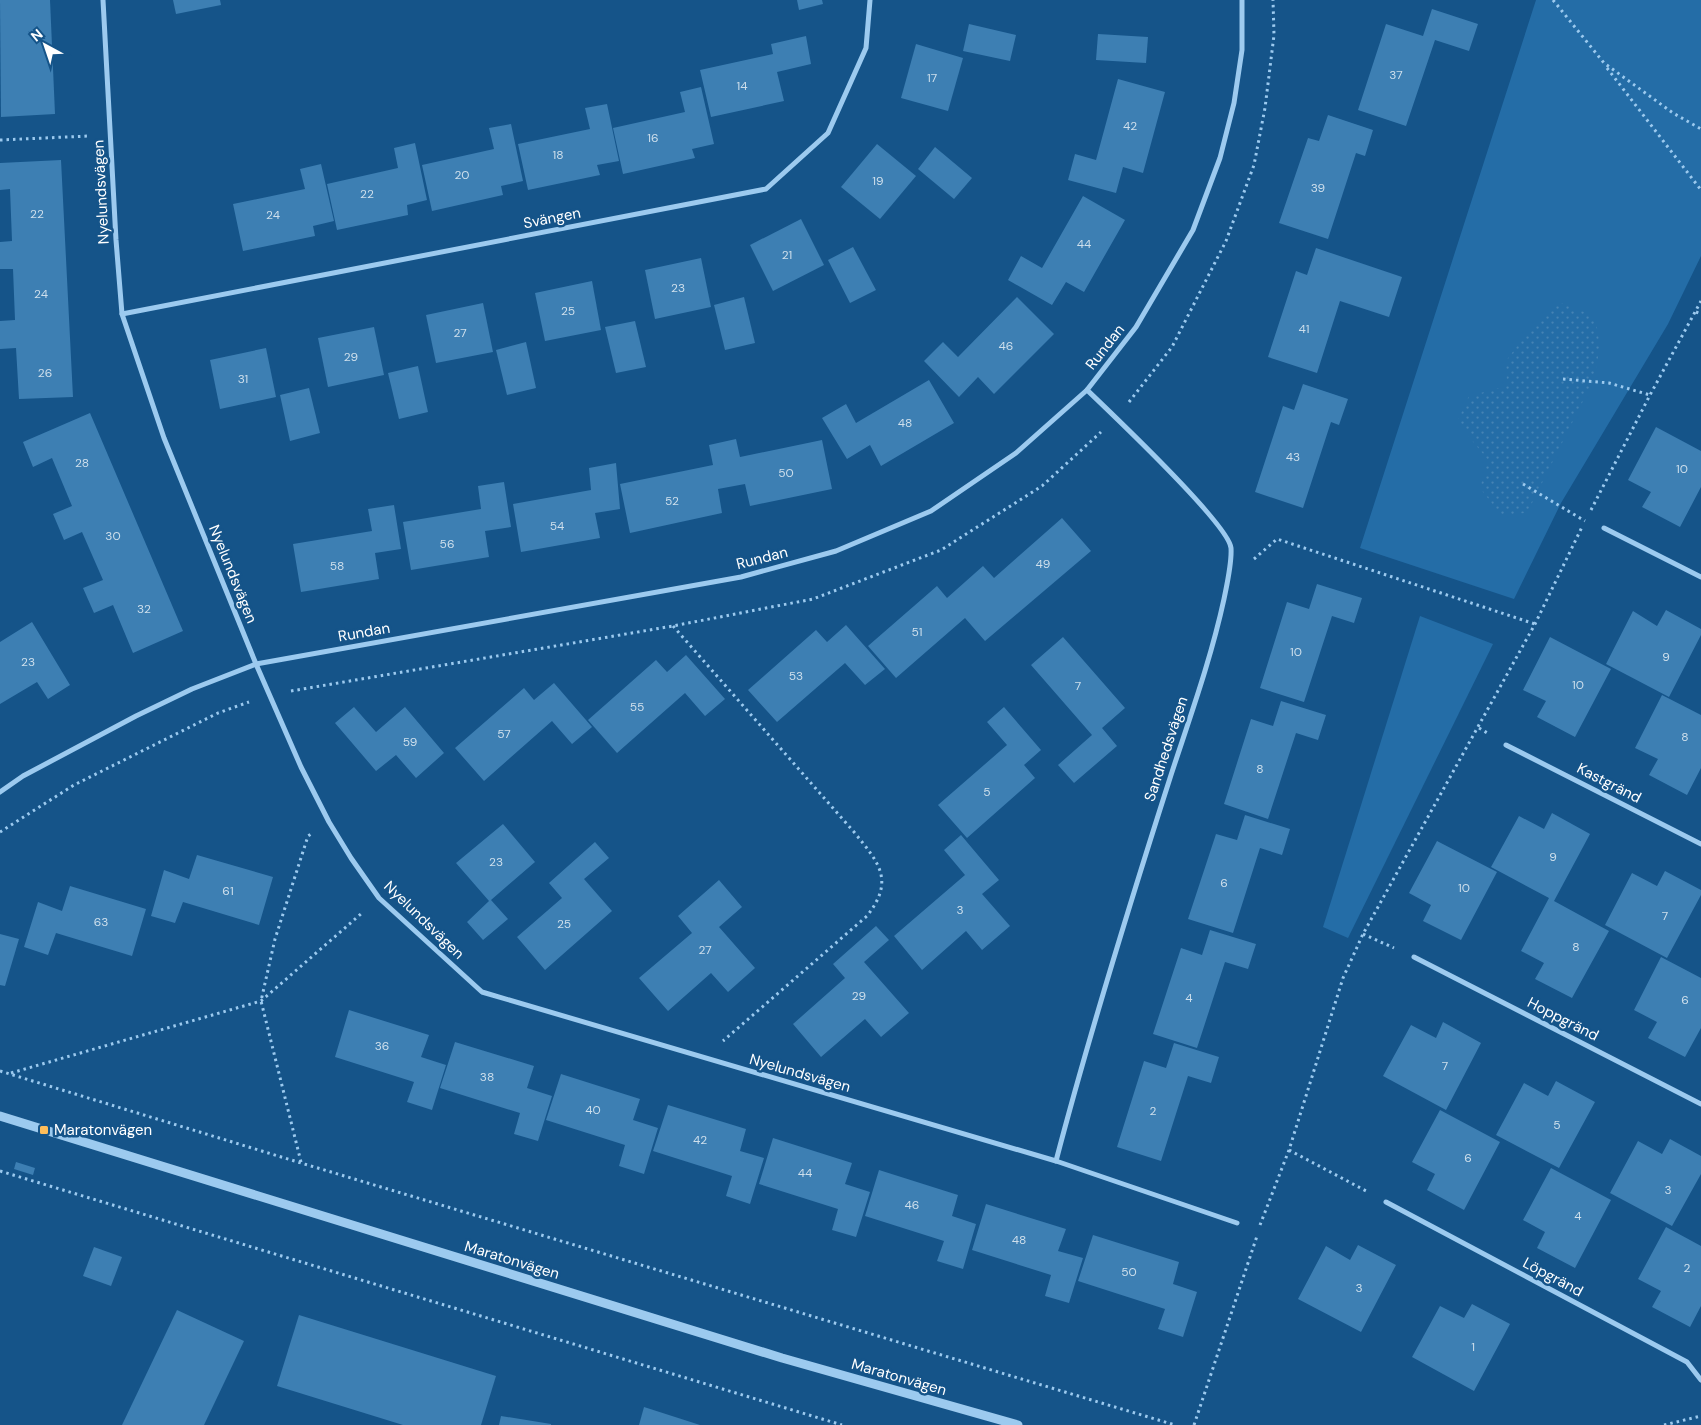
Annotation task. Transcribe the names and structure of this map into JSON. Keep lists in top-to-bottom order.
{
  "streets": {
    "street": [
      "Nyelundsvägen",
      "Svängen",
      "Rundan",
      "Sandhedsvägen",
      "Kastgränd",
      "Hoppgränd",
      "Maratonvägen",
      "Löpgränd"
    ]
  },
  "crossings": [
    ["Nyelundsvägen", "Svängen"],
    ["Nyelundsvägen", "Rundan"],
    ["Nyelundsvägen", "Sandhedsvägen"],
    ["Rundan", "Sandhedsvägen"]
  ],
  "places": {
    "transit": ["Maratonvägen"]
  },
  "house_numbers": [
    "37",
    "17",
    "14",
    "42",
    "16",
    "18",
    "20",
    "19",
    "39",
    "22",
    "22",
    "24",
    "44",
    "21",
    "23",
    "24",
    "25",
    "41",
    "27",
    "46",
    "29",
    "26",
    "31",
    "48",
    "43",
    "28",
    "10",
    "50",
    "52",
    "54",
    "30",
    "56",
    "49",
    "58",
    "32",
    "51",
    "10",
    "9",
    "23",
    "53",
    "10",
    "7",
    "55",
    "57",
    "8",
    "59",
    "8",
    "5",
    "9",
    "23",
    "6",
    "10",
    "61",
    "3",
    "7",
    "63",
    "25",
    "8",
    "27",
    "29",
    "4",
    "6",
    "36",
    "7",
    "38",
    "40",
    "2",
    "5",
    "42",
    "6",
    "44",
    "3",
    "46",
    "4",
    "48",
    "2",
    "50",
    "3",
    "1"
  ],
  "north": "top left"
}
